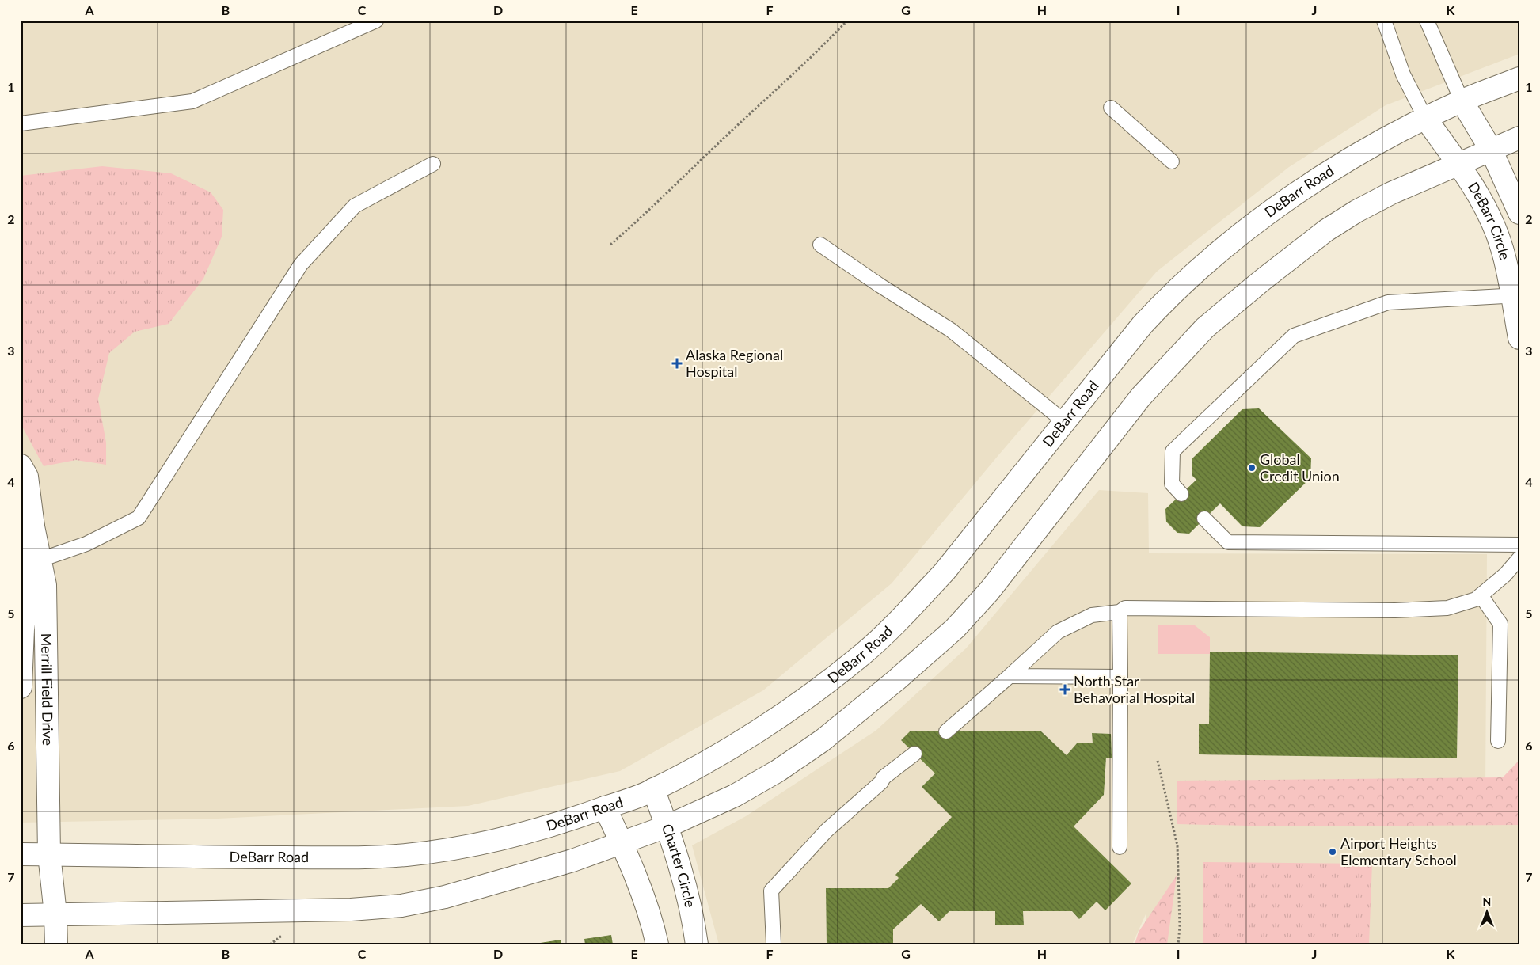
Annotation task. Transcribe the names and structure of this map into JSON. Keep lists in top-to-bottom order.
{
  "streets": {
    "main road": [
      "DeBarr Road",
      "DeBarr Circle",
      "Merrill Field Drive",
      "Charter Circle"
    ]
  },
  "crossings": [
    ["DeBarr Road", "DeBarr Circle"],
    ["DeBarr Road", "Merrill Field Drive"],
    ["DeBarr Road", "Charter Circle"]
  ],
  "places": {
    "health": ["Alaska Regional Hospital", "North Star Behavorial Hospital"],
    "other": ["Global Credit Union", "Airport Heights Elementary School"]
  },
  "north": "top",
  "grid": {
    "columns": [
      "A",
      "B",
      "C",
      "D",
      "E",
      "F",
      "G",
      "H",
      "I",
      "J",
      "K"
    ],
    "rows": [
      "1",
      "2",
      "3",
      "4",
      "5",
      "6",
      "7"
    ]
  }
}
